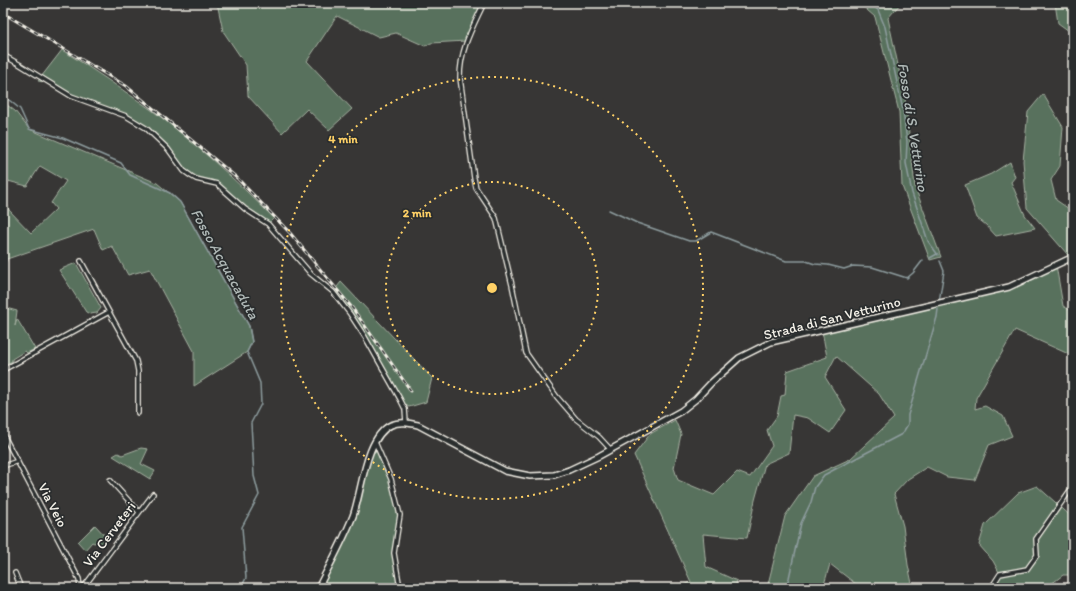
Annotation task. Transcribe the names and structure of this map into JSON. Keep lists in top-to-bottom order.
{
  "streets": {
    "street": ["Strada di San Vetturino", "Via Veio", "Via Cerveteri"]
  },
  "crossings": [
    ["Via Veio", "Via Cerveteri"]
  ],
  "water": ["Fosso di S. Vetturino", "Fosso Acquacaduta"],
  "rings": ["4 min", "2 min"]
}
